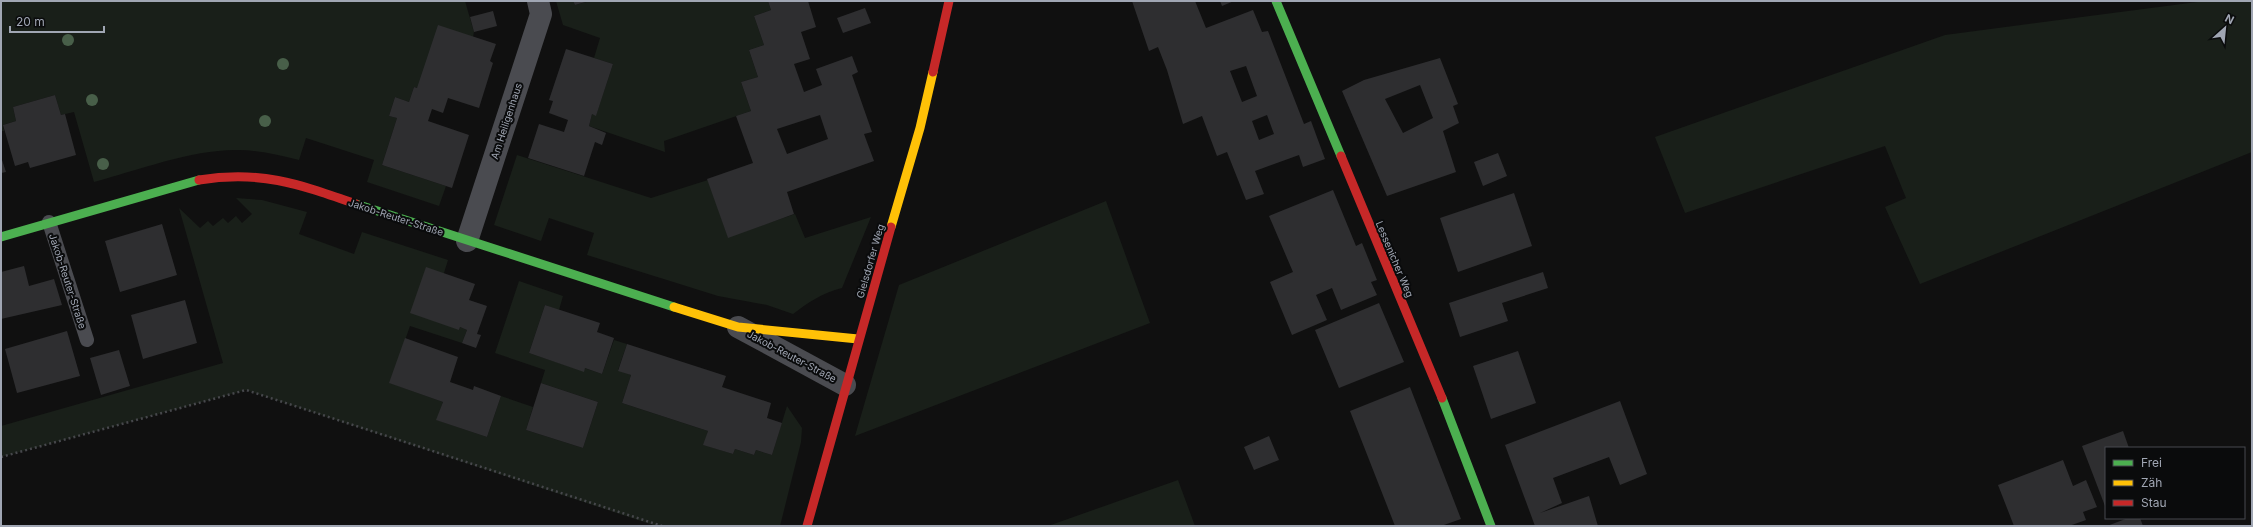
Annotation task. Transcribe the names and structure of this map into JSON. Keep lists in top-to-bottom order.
{
  "streets": {
    "street": [
      "Am Heiligenhaus",
      "Jakob-Reuter-Straße",
      "Lessenicher Weg",
      "Gielsdorfer Weg"
    ]
  },
  "crossings": [
    ["Am Heiligenhaus", "Jakob-Reuter-Straße"],
    ["Jakob-Reuter-Straße", "Gielsdorfer Weg"]
  ],
  "legend": ["Frei", "Zäh", "Stau"],
  "scale_bar": "20 m",
  "north": "top right"
}
